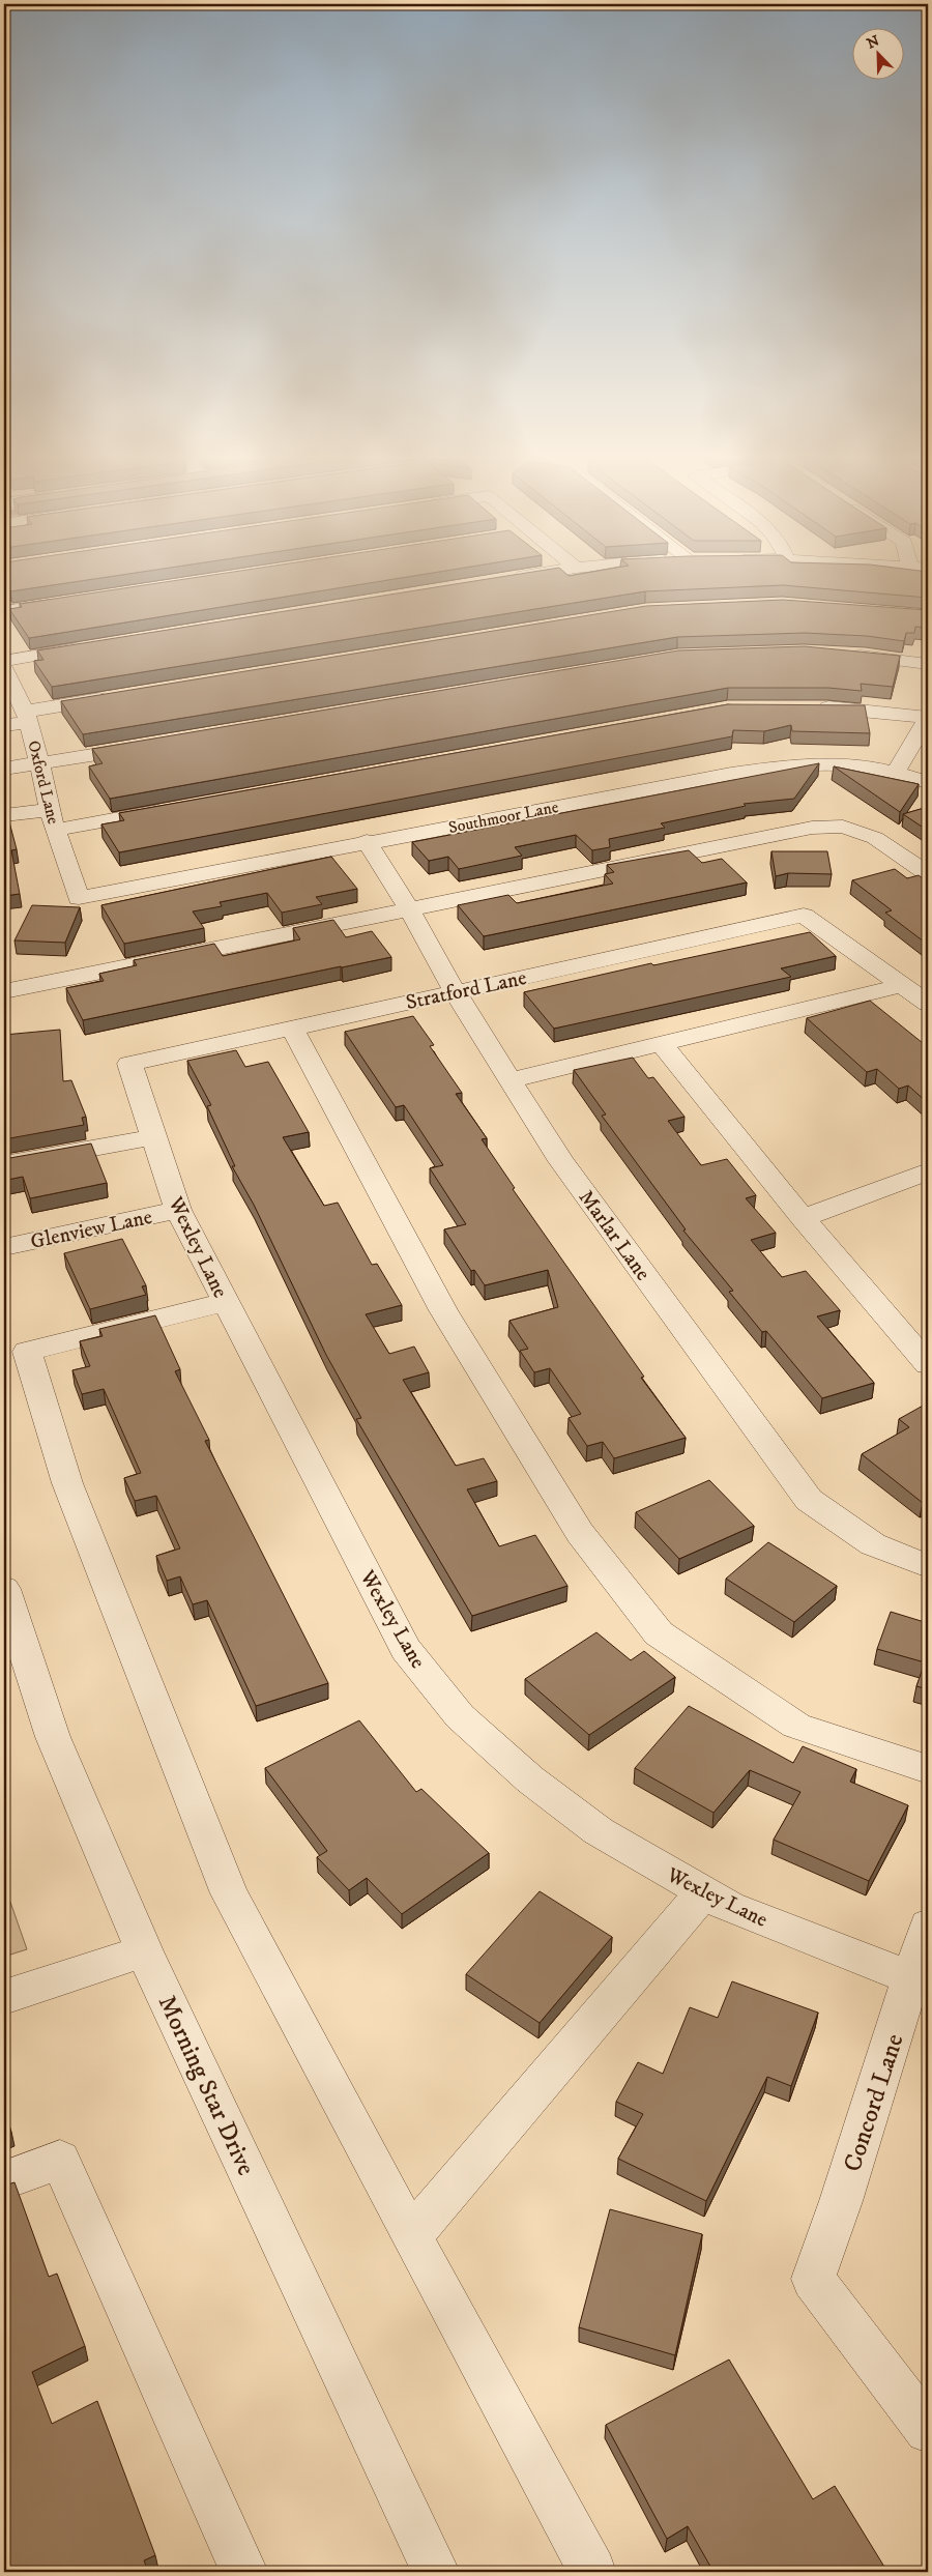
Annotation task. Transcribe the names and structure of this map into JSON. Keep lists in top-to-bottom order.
{
  "streets": {
    "street": [
      "Oxford Lane",
      "Southmoor Lane",
      "Stratford Lane",
      "Glenview Lane",
      "Marlar Lane",
      "Wexley Lane",
      "Morning Star Drive",
      "Concord Lane"
    ]
  },
  "crossings": [
    ["Oxford Lane", "Southmoor Lane"],
    ["Southmoor Lane", "Marlar Lane"],
    ["Stratford Lane", "Marlar Lane"],
    ["Stratford Lane", "Wexley Lane"],
    ["Glenview Lane", "Wexley Lane"],
    ["Wexley Lane", "Concord Lane"]
  ],
  "north": "top left"
}
